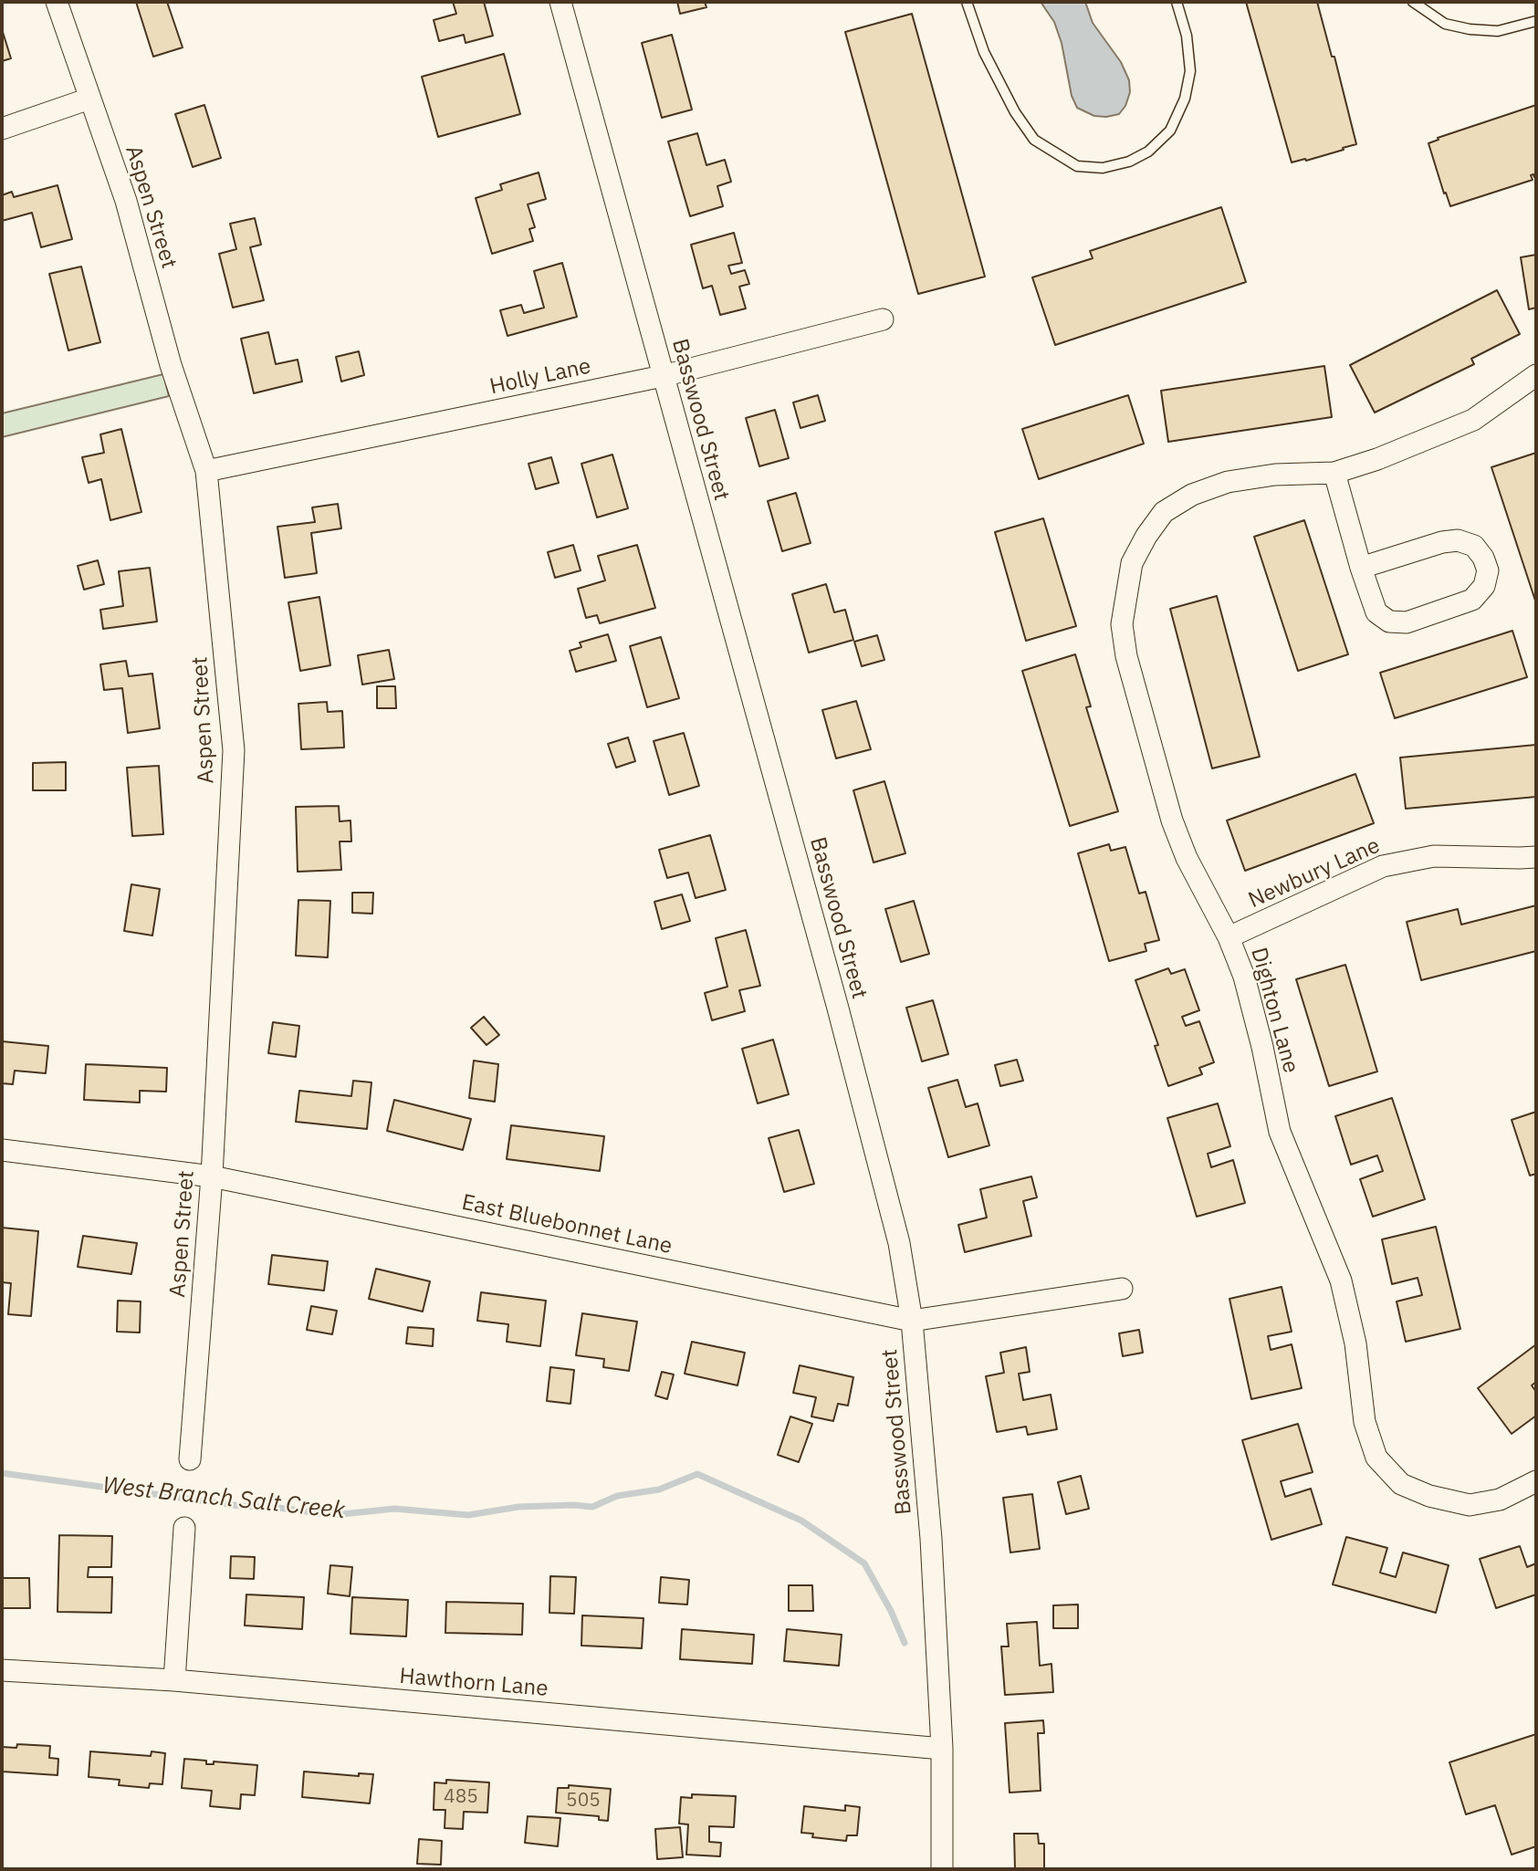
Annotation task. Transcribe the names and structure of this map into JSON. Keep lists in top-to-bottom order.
{
  "streets": {
    "street": [
      "Aspen Street",
      "Holly Lane",
      "Basswood Street",
      "Newbury Lane",
      "Dighton Lane",
      "East Bluebonnet Lane",
      "Hawthorn Lane"
    ]
  },
  "crossings": [
    ["Aspen Street", "Holly Lane"],
    ["Aspen Street", "East Bluebonnet Lane"],
    ["Holly Lane", "Basswood Street"],
    ["Basswood Street", "East Bluebonnet Lane"],
    ["Basswood Street", "Hawthorn Lane"],
    ["Newbury Lane", "Dighton Lane"]
  ],
  "water": ["West Branch Salt Creek"],
  "house_numbers": ["485", "505"]
}
